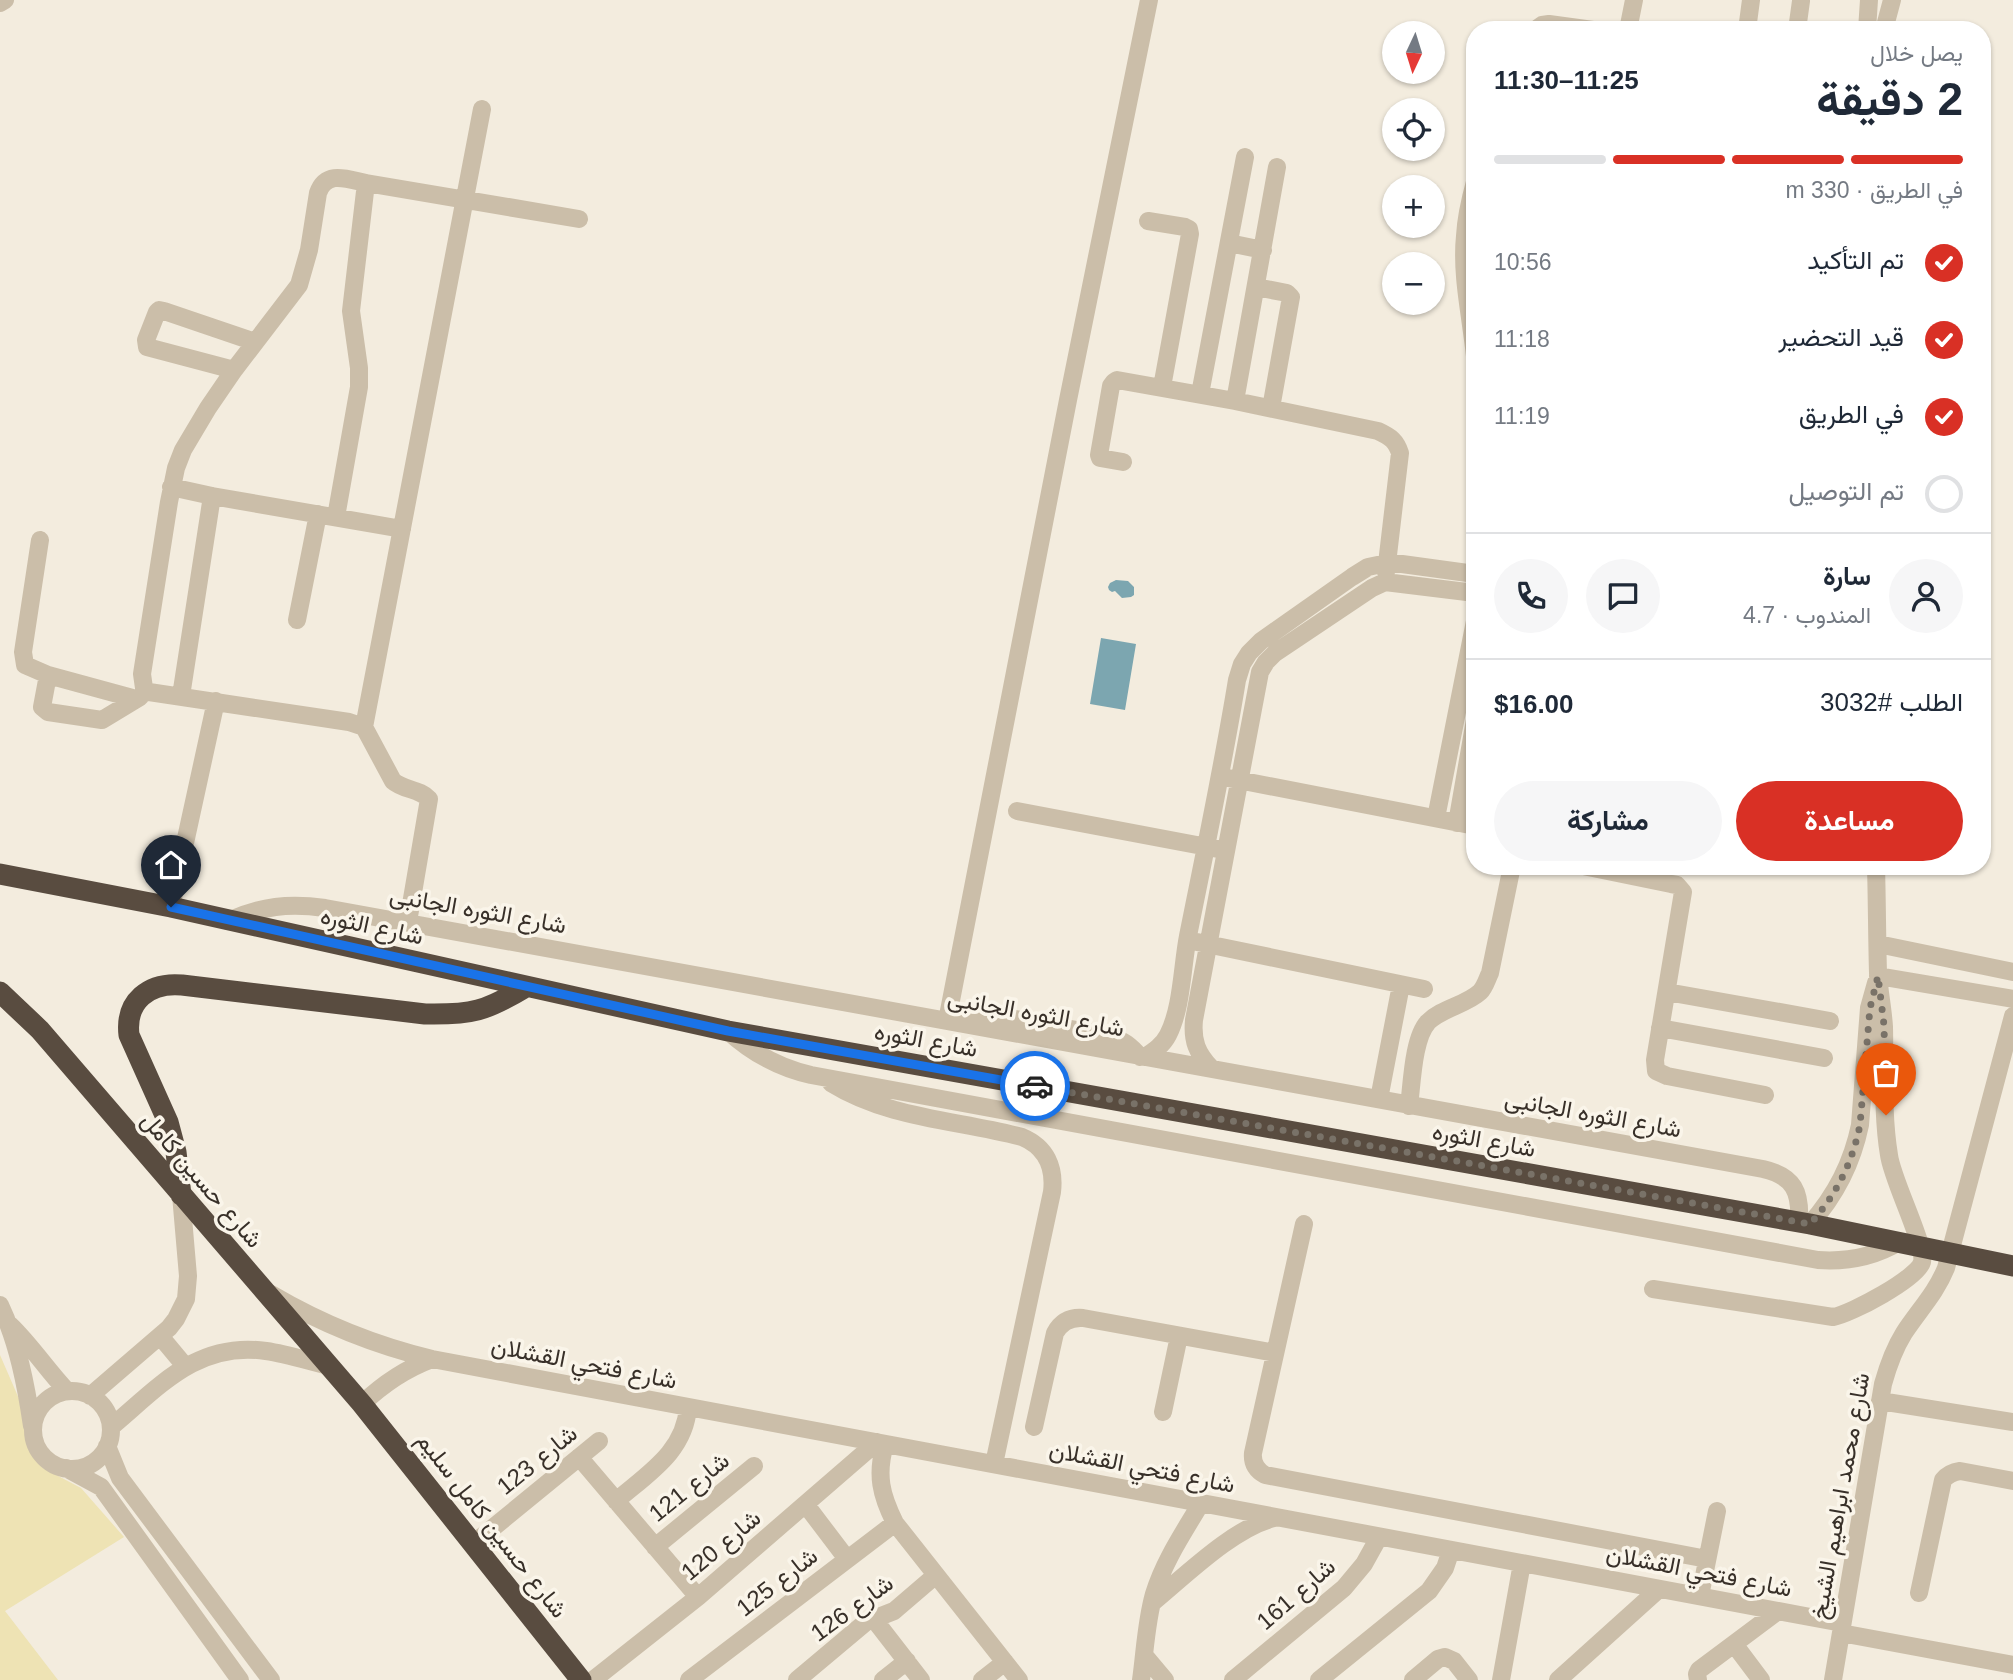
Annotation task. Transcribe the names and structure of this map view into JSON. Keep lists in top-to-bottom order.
{
  "streets": {
    "highway": ["شارع الثوره", "شارع حسين كامل", "شارع حسين كامل سليم"],
    "street": [
      "شارع الثوره الجانبى",
      "شارع فتحي القشلان",
      "شارع 123",
      "شارع 121",
      "شارع محمد ابراهيم الشيخ",
      "شارع 120",
      "شارع 125",
      "شارع 161",
      "شارع 126"
    ]
  },
  "crossings": [
    ["شارع الثوره الجانبى", "شارع الثوره"],
    ["شارع الثوره", "شارع محمد ابراهيم الشيخ"],
    ["شارع حسين كامل", "شارع فتحي القشلان"],
    ["شارع حسين كامل", "شارع حسين كامل سليم"],
    ["شارع فتحي القشلان", "شارع محمد ابراهيم الشيخ"],
    ["شارع فتحي القشلان", "شارع 120"],
    ["شارع فتحي القشلان", "شارع 161"],
    ["شارع 123", "شارع حسين كامل سليم"]
  ],
  "north": "bottom",
  "page": {
    "map_buttons": ["+", "−"],
    "heading": ["2 دقيقة", "يصل خلال", "11:25–11:30"],
    "panel": [
      "سارة",
      "المندوب · 4.7",
      "الطلب #3032",
      "$16.00"
    ],
    "bar": "في الطريق · 330 m",
    "list": [
      ["تم التأكيد", "10:56"],
      ["قيد التحضير", "11:18"],
      ["في الطريق", "11:19"],
      "تم التوصيل"
    ],
    "buttons": ["مساعدة", "مشاركة"]
  }
}
